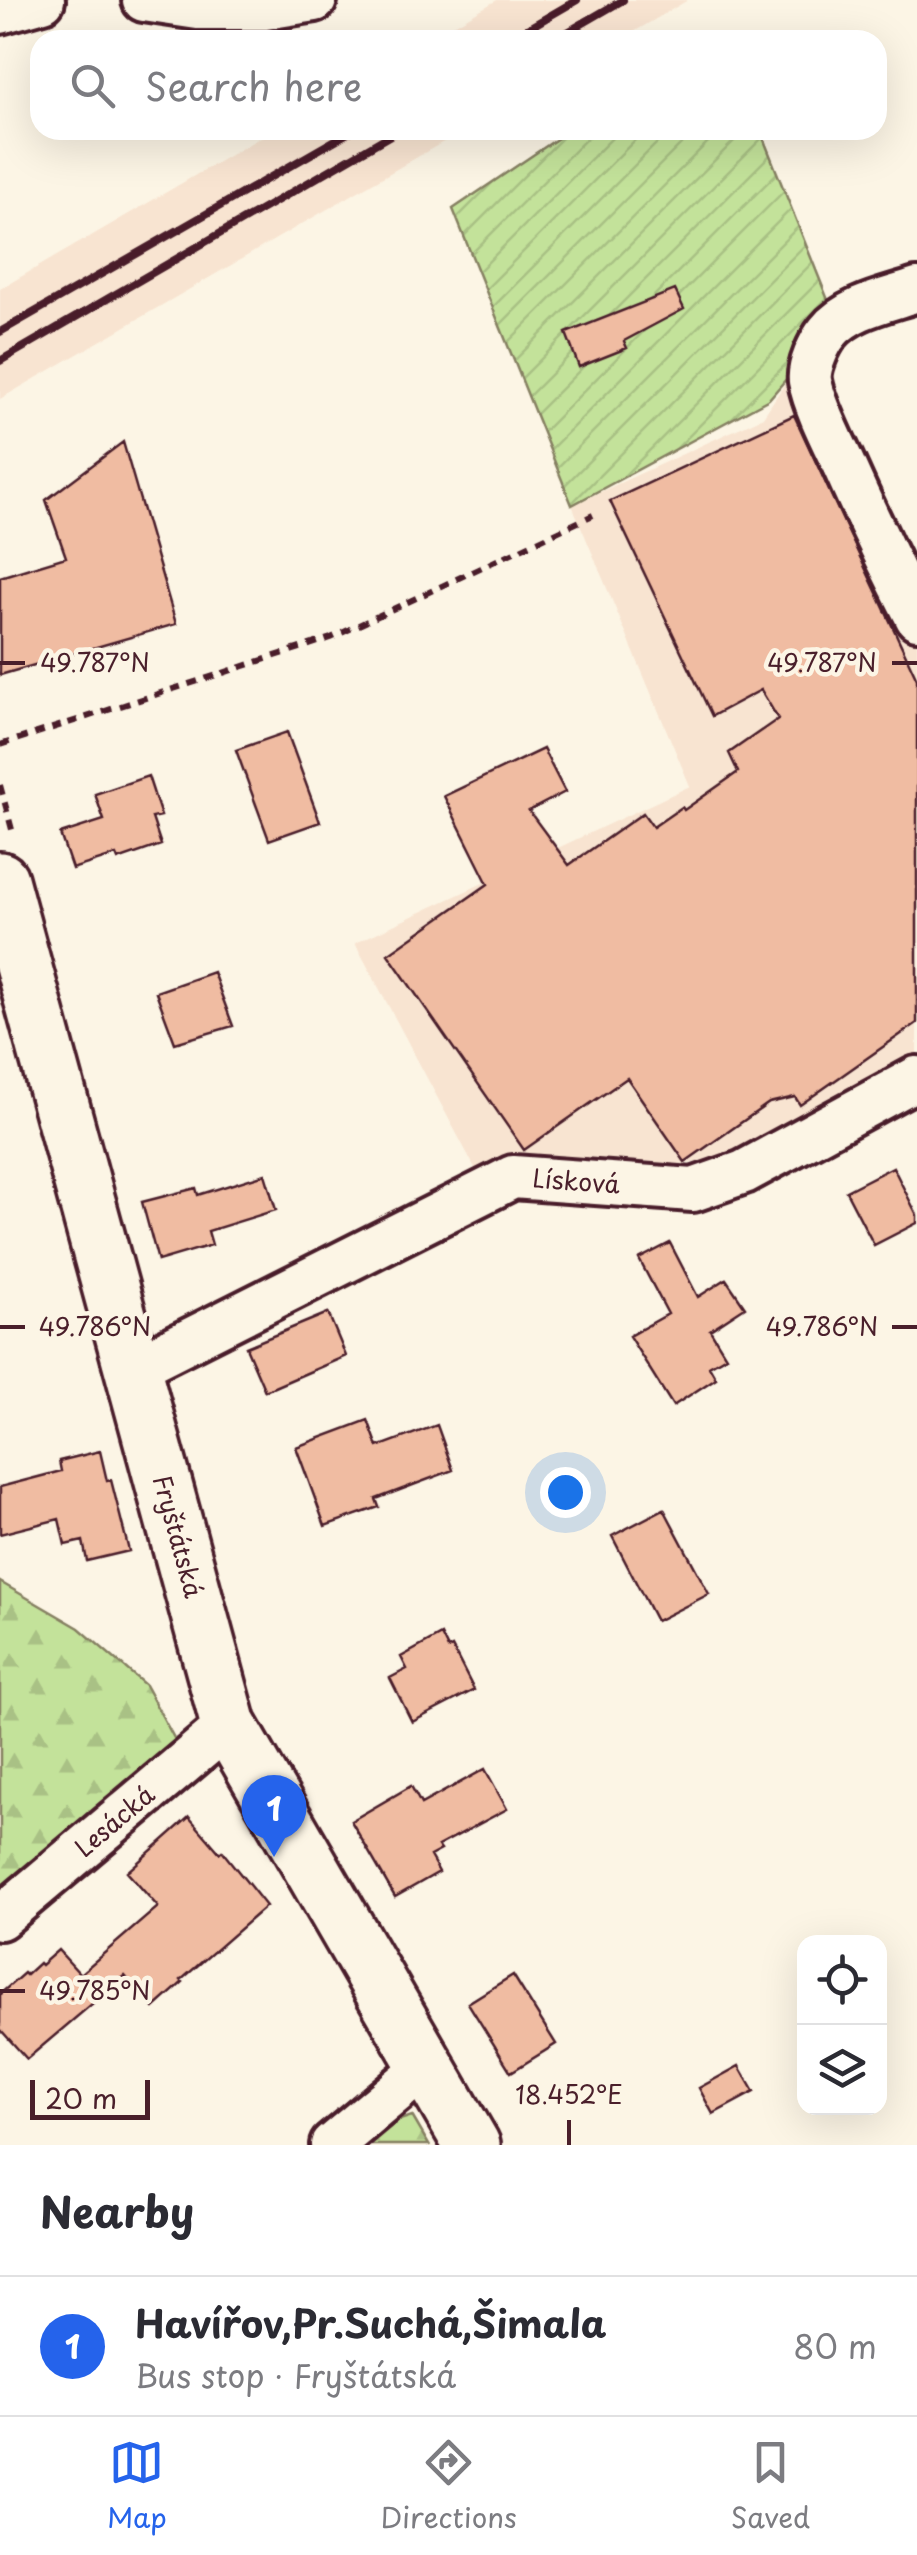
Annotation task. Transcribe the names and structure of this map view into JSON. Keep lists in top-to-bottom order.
{
  "streets": {
    "street": ["Lísková", "Fryštátská", "Lesácká"]
  },
  "crossings": [
    ["Lísková", "Fryštátská"],
    ["Fryštátská", "Lesácká"]
  ],
  "scale_bar": "20 m",
  "page": {
    "search": "Search here",
    "pins": "1",
    "scale": "20 m",
    "heading": "Nearby",
    "list": [
      {
        "mark": "1",
        "name": "Havířov,Pr.Suchá,Šimala",
        "note": "Bus stop · Fryštátská",
        "value": "80 m"
      }
    ],
    "nav": ["Map", "Directions", "Saved"]
  },
  "coordinates": [
    "49.787°N",
    "49.786°N",
    "49.785°N",
    "18.452°E"
  ]
}
